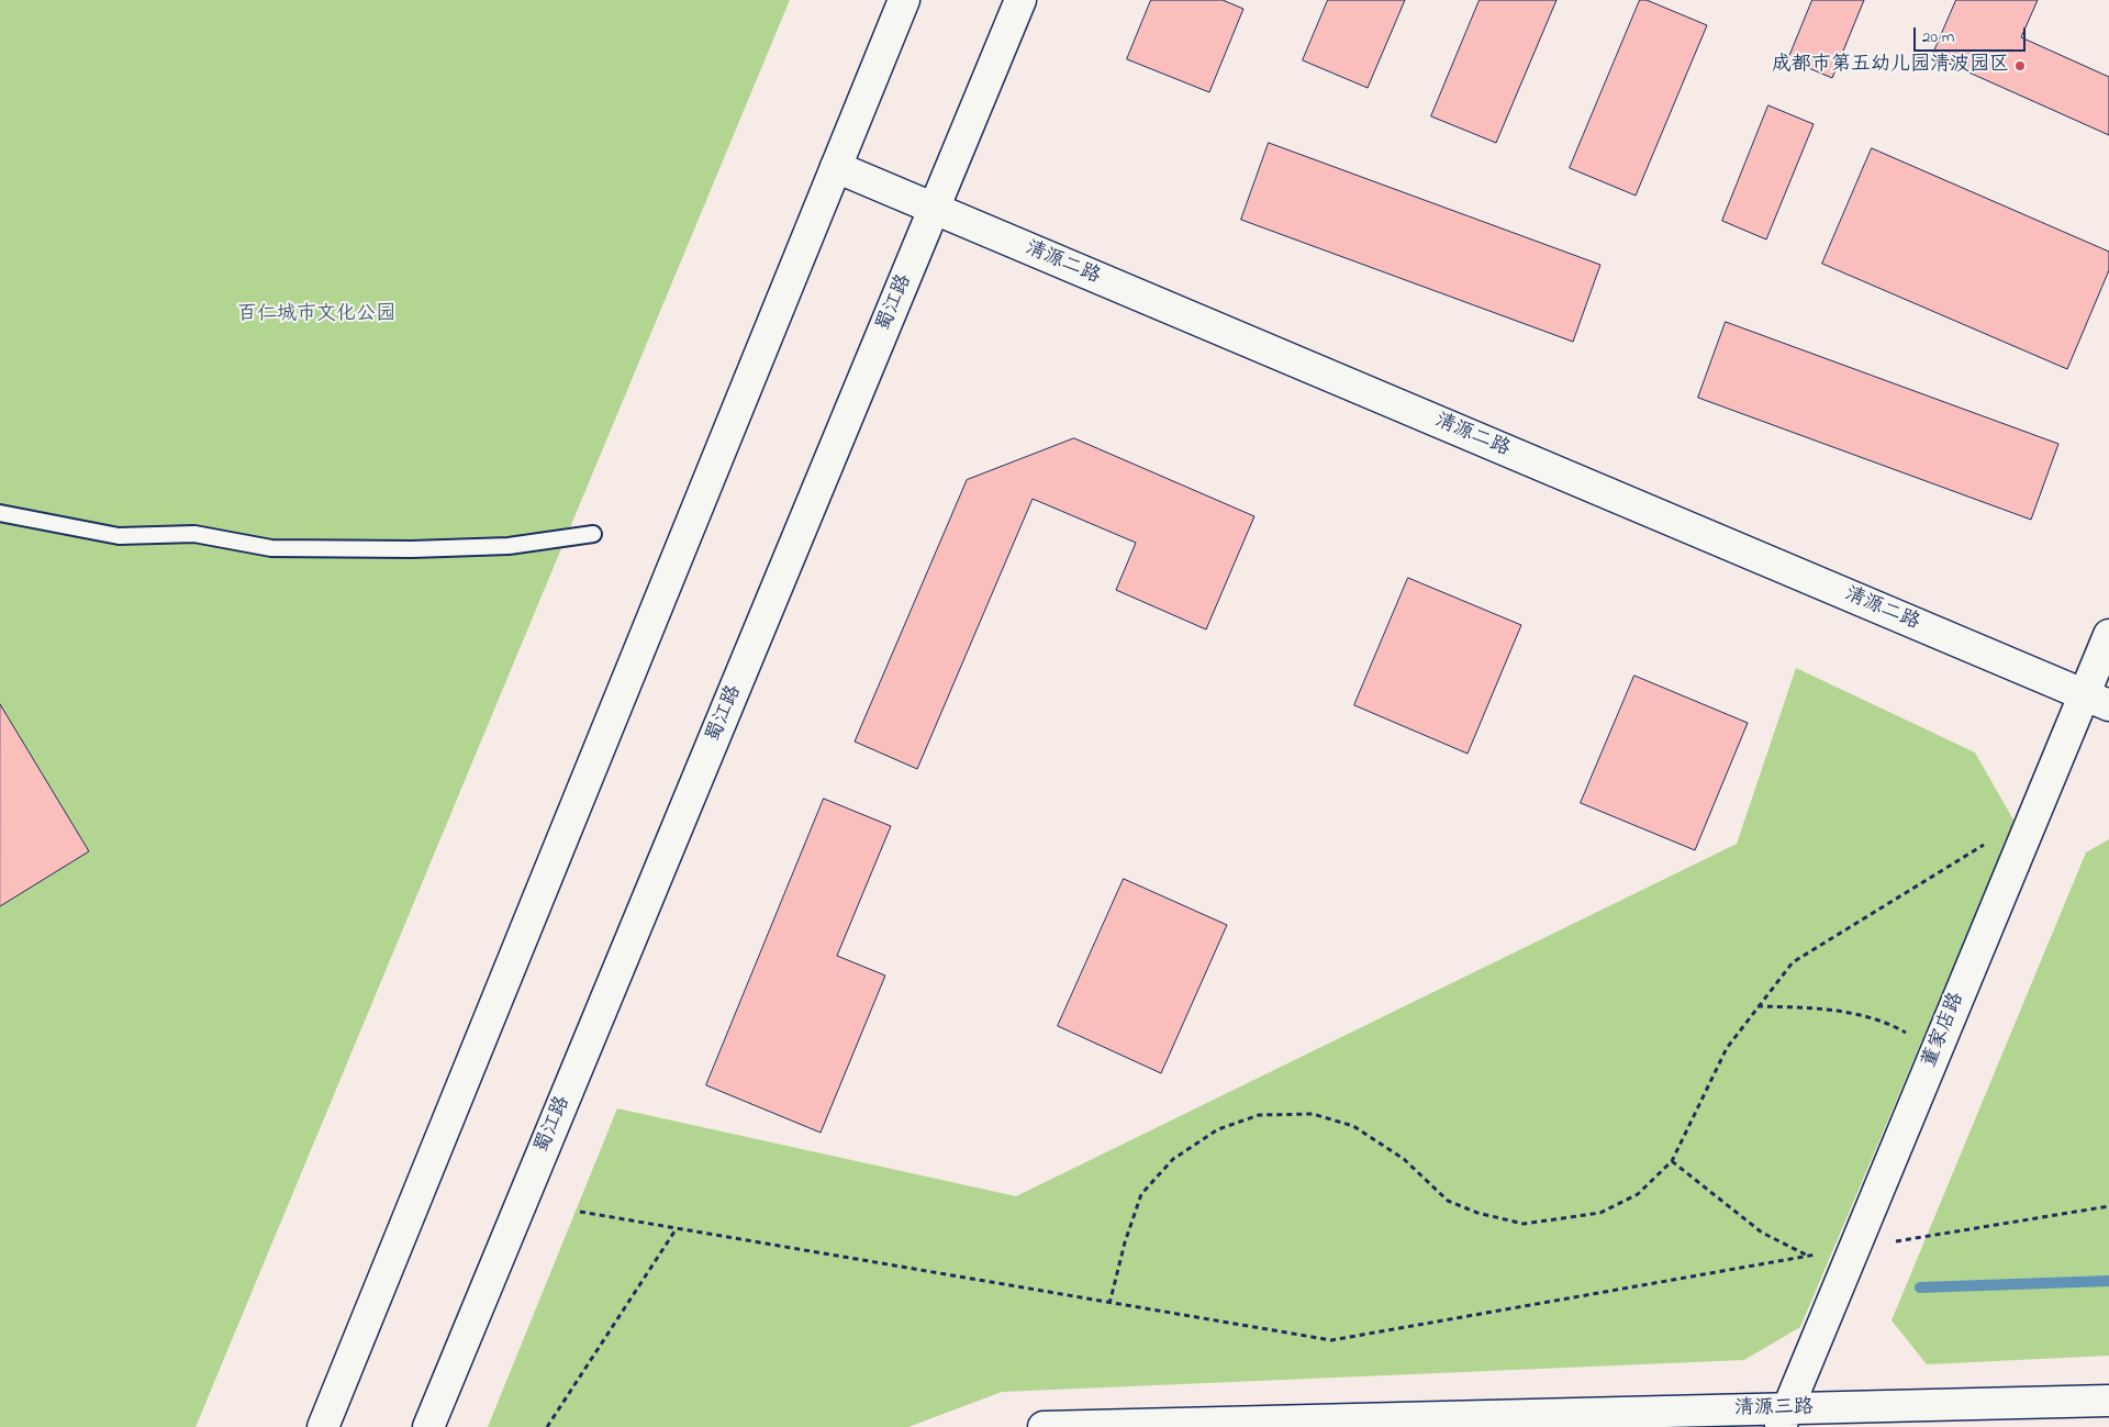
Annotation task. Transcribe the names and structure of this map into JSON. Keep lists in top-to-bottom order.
{
  "streets": {
    "street": [
      "清源二路",
      "蜀江路",
      "董家店路",
      "清源三路"
    ]
  },
  "crossings": [
    ["清源二路", "蜀江路"],
    ["清源二路", "董家店路"],
    ["董家店路", "清源三路"]
  ],
  "parks": ["百仁城市文化公园"],
  "places": ["成都市第五幼儿园清波园区"],
  "scale_bar": "20 m"
}
